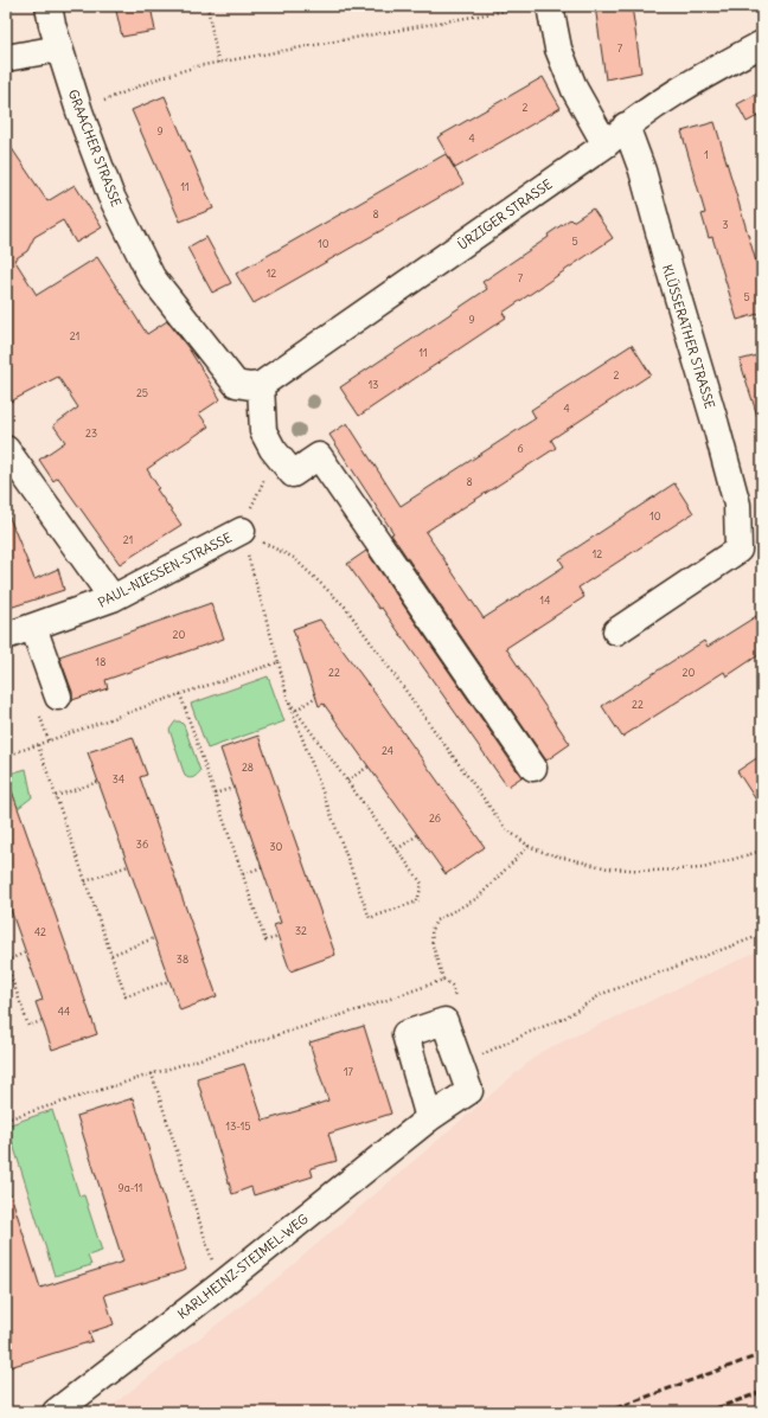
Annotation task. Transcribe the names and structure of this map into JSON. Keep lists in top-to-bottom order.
{
  "streets": {
    "street": [
      "GRAACHER STRASSE",
      "ÜRZIGER STRASSE",
      "KLÜSSERATHER STRASSE",
      "PAUL-NIESSEN-STRASSE",
      "KARLHEINZ-STEIMEL-WEG"
    ]
  },
  "crossings": [
    ["GRAACHER STRASSE", "ÜRZIGER STRASSE"],
    ["ÜRZIGER STRASSE", "KLÜSSERATHER STRASSE"]
  ],
  "house_numbers": [
    "7",
    "2",
    "9",
    "4",
    "1",
    "11",
    "8",
    "3",
    "5",
    "10",
    "12",
    "7",
    "5",
    "9",
    "21",
    "11",
    "2",
    "13",
    "25",
    "4",
    "23",
    "6",
    "8",
    "10",
    "21",
    "12",
    "14",
    "20",
    "18",
    "22",
    "20",
    "22",
    "24",
    "28",
    "34",
    "26",
    "36",
    "30",
    "32",
    "42",
    "38",
    "44",
    "17",
    "13-15",
    "9a-11"
  ]
}
